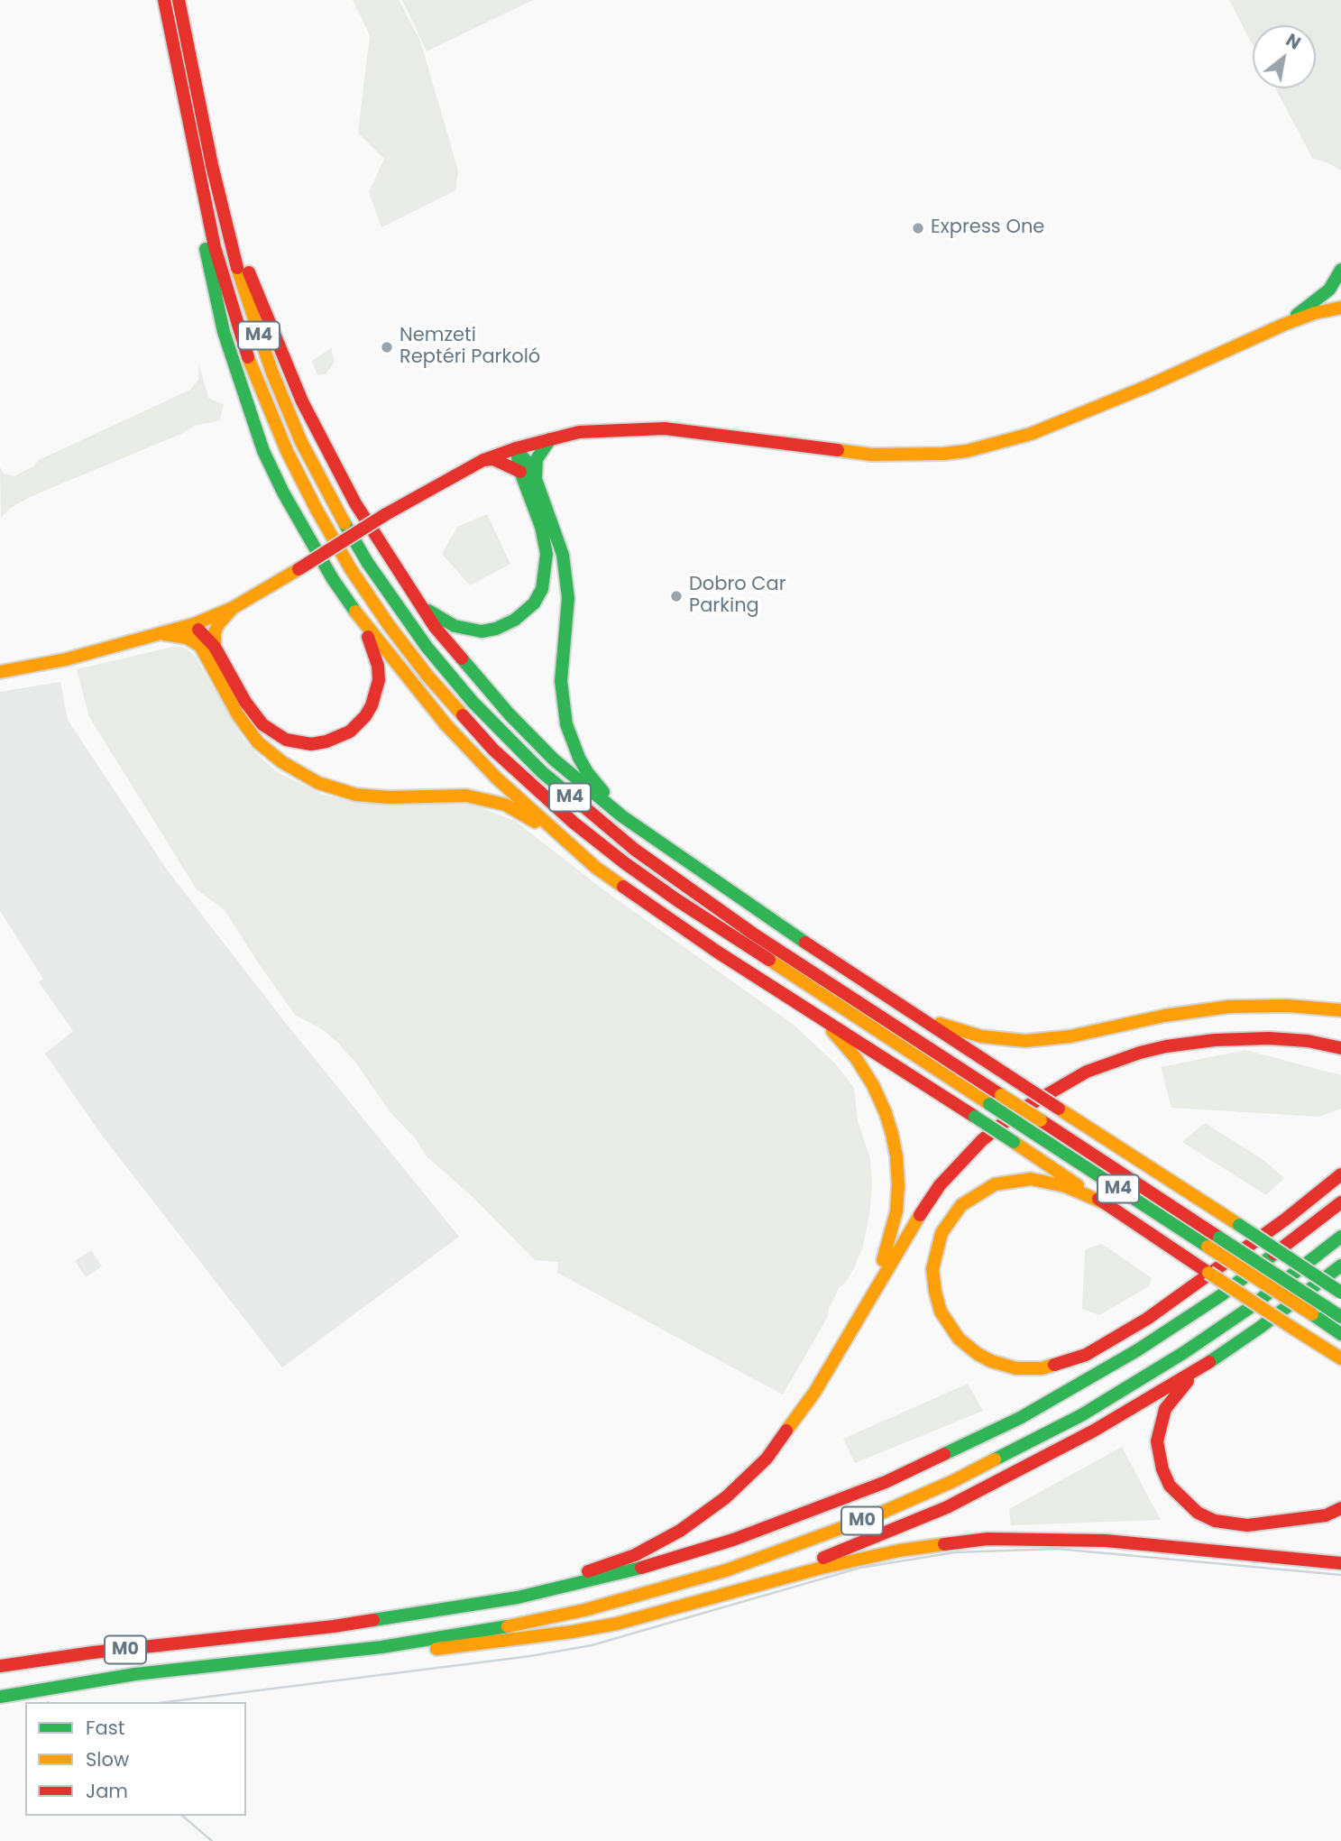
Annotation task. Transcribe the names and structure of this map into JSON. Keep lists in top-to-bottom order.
{
  "streets": {
    "main road": ["M4", "M0"]
  },
  "places": ["Express One", "Nemzeti Reptéri Parkoló", "Dobro Car Parking"],
  "legend": ["Fast", "Slow", "Jam"],
  "north": "top right"
}
